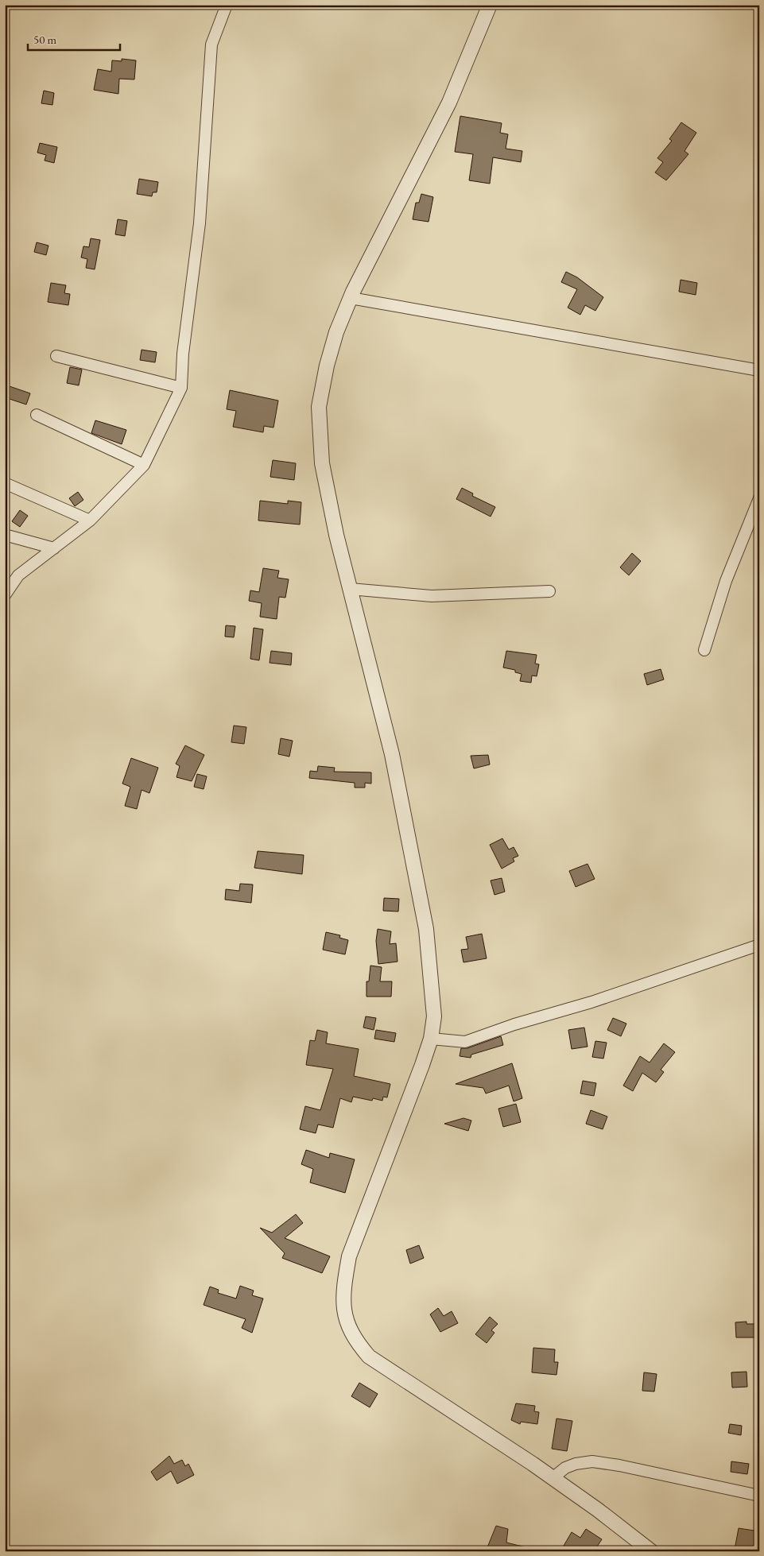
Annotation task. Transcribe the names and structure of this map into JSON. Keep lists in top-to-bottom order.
{
  "scale_bar": "50 m"
}
